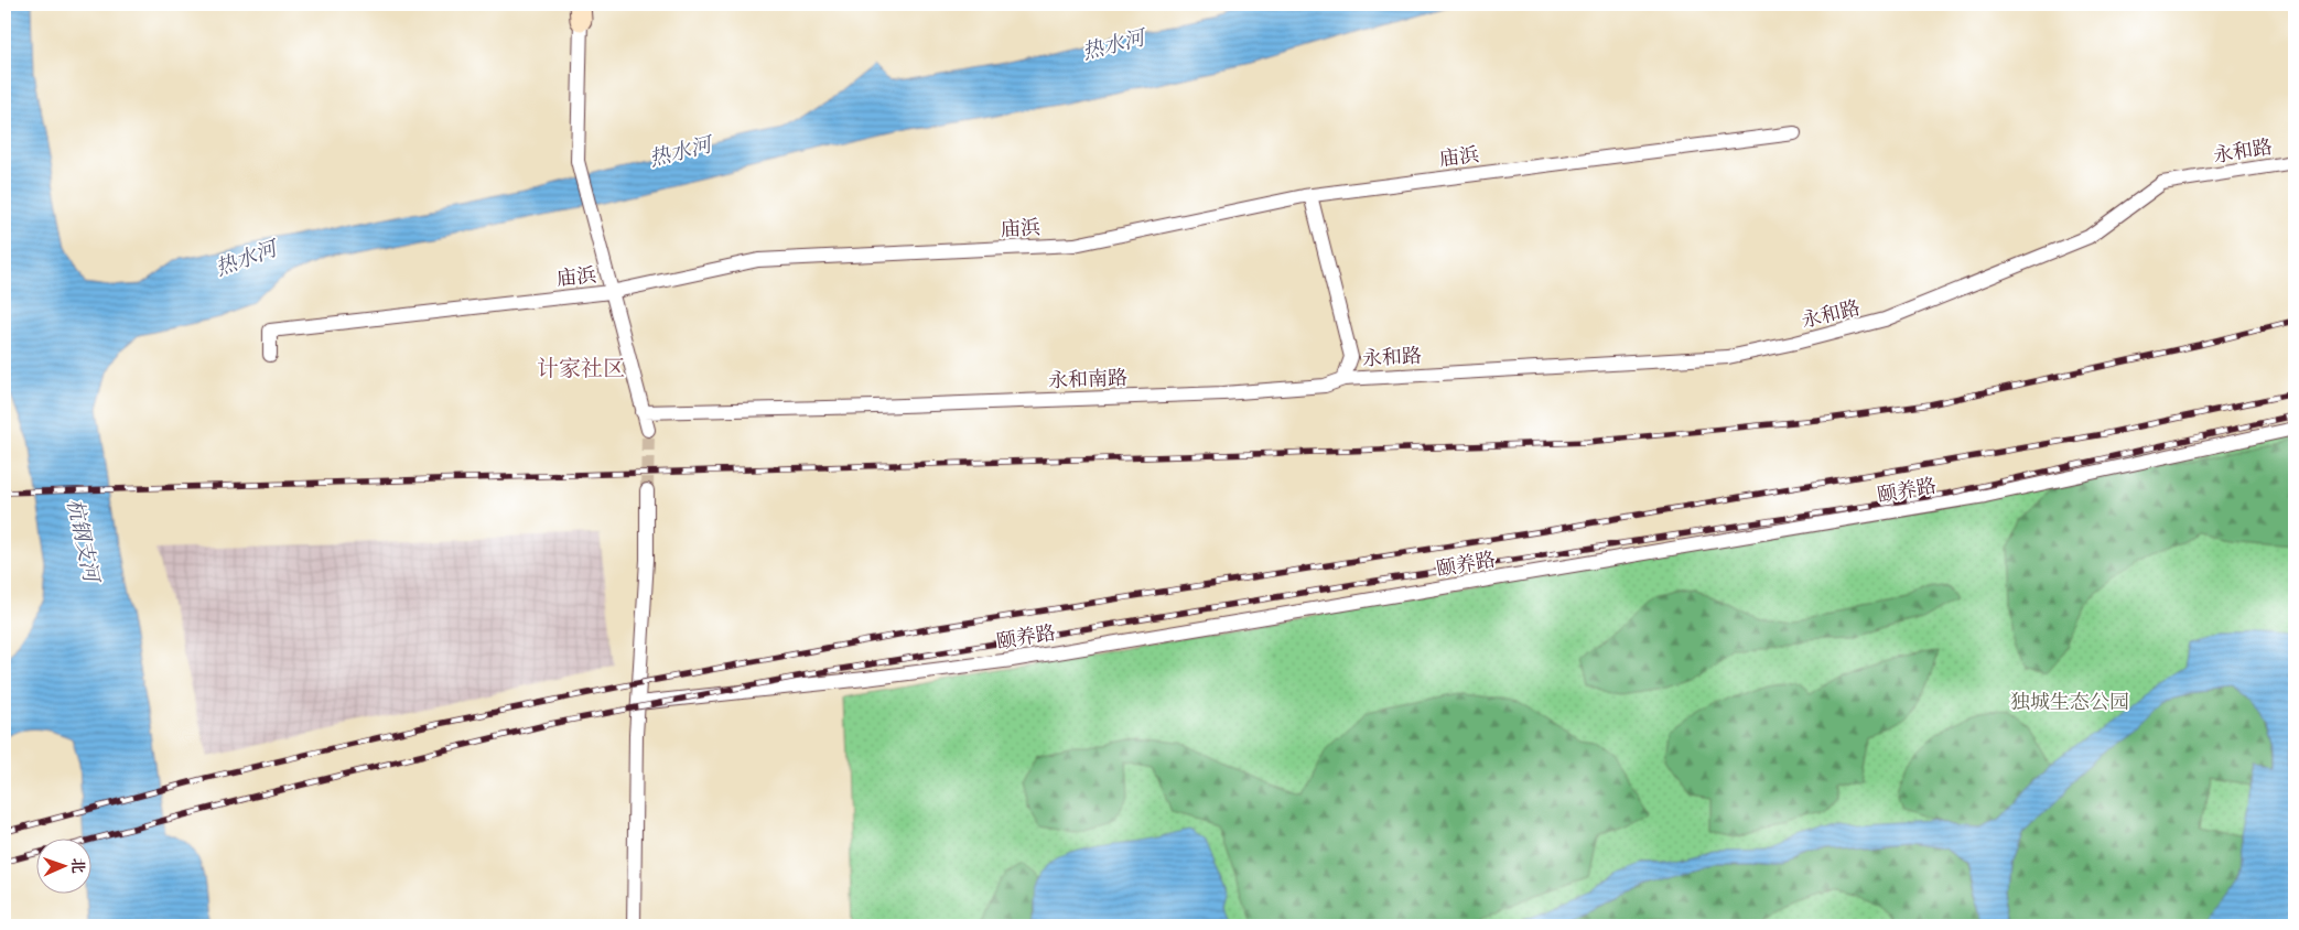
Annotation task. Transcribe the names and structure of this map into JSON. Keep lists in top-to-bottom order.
{
  "streets": {
    "street": [
      "永和路",
      "庙浜",
      "永和南路",
      "颐养路"
    ]
  },
  "crossings": [
    ["永和路", "永和南路"]
  ],
  "districts": ["计家社区"],
  "water": ["热水河", "杭钢支河"],
  "parks": ["独城生态公园"],
  "north": "right"
}
